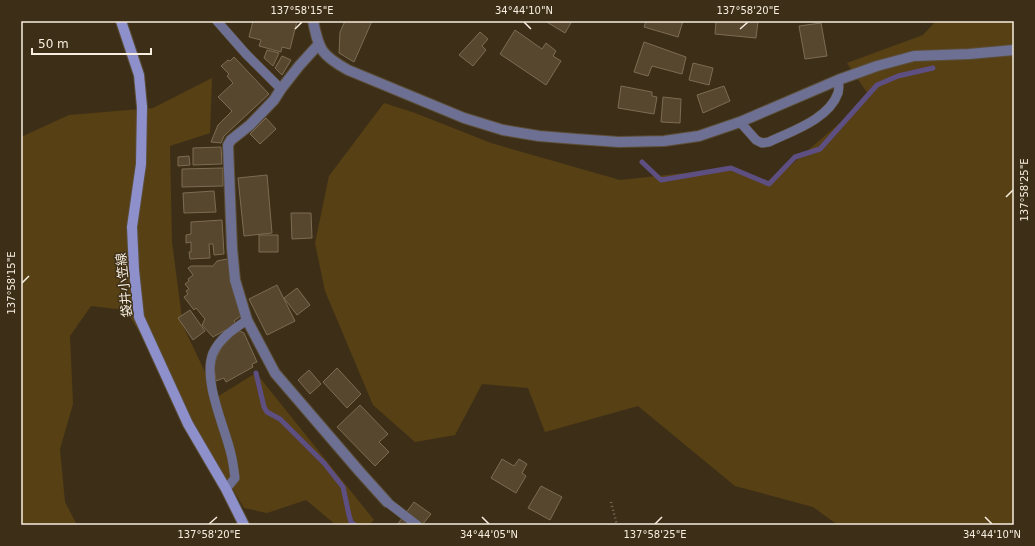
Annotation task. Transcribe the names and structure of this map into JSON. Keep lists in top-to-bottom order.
{
  "streets": {
    "main road": ["袋井小笠線"]
  },
  "scale_bar": "50 m",
  "coordinates": [
    "137°58'15\"E",
    "34°44'10\"N",
    "137°58'20\"E",
    "137°58'25\"E",
    "34°44'05\"N"
  ]
}
